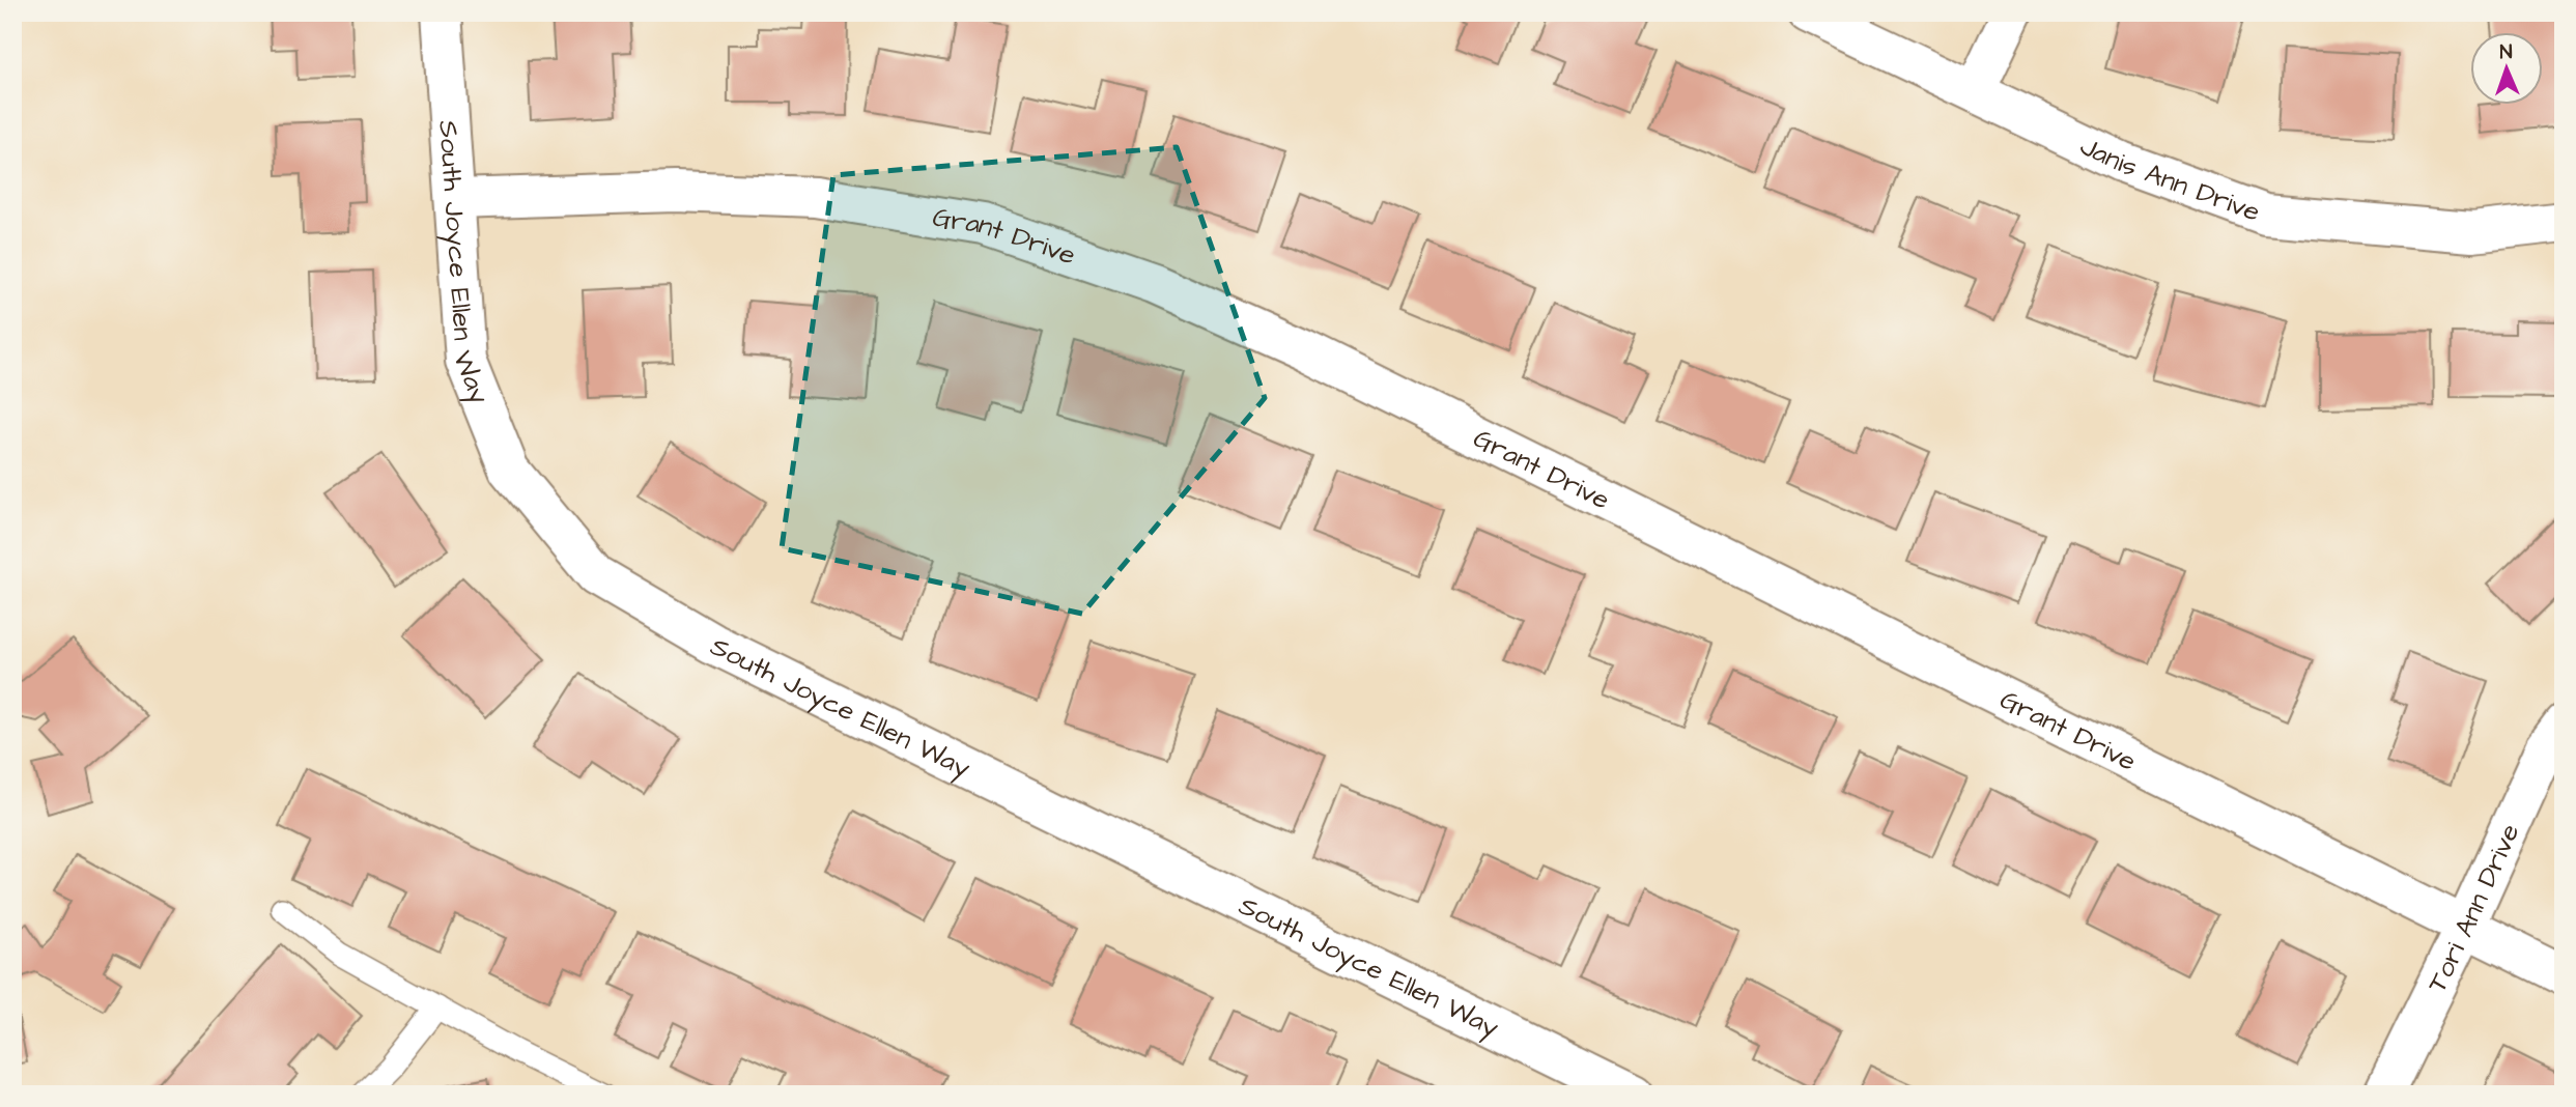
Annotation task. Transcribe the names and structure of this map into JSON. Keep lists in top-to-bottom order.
{
  "streets": {
    "street": [
      "Janis Ann Drive",
      "Grant Drive",
      "South Joyce Ellen Way",
      "Tori Ann Drive"
    ]
  },
  "crossings": [
    ["Grant Drive", "South Joyce Ellen Way"],
    ["Grant Drive", "Tori Ann Drive"]
  ],
  "north": "top"
}
